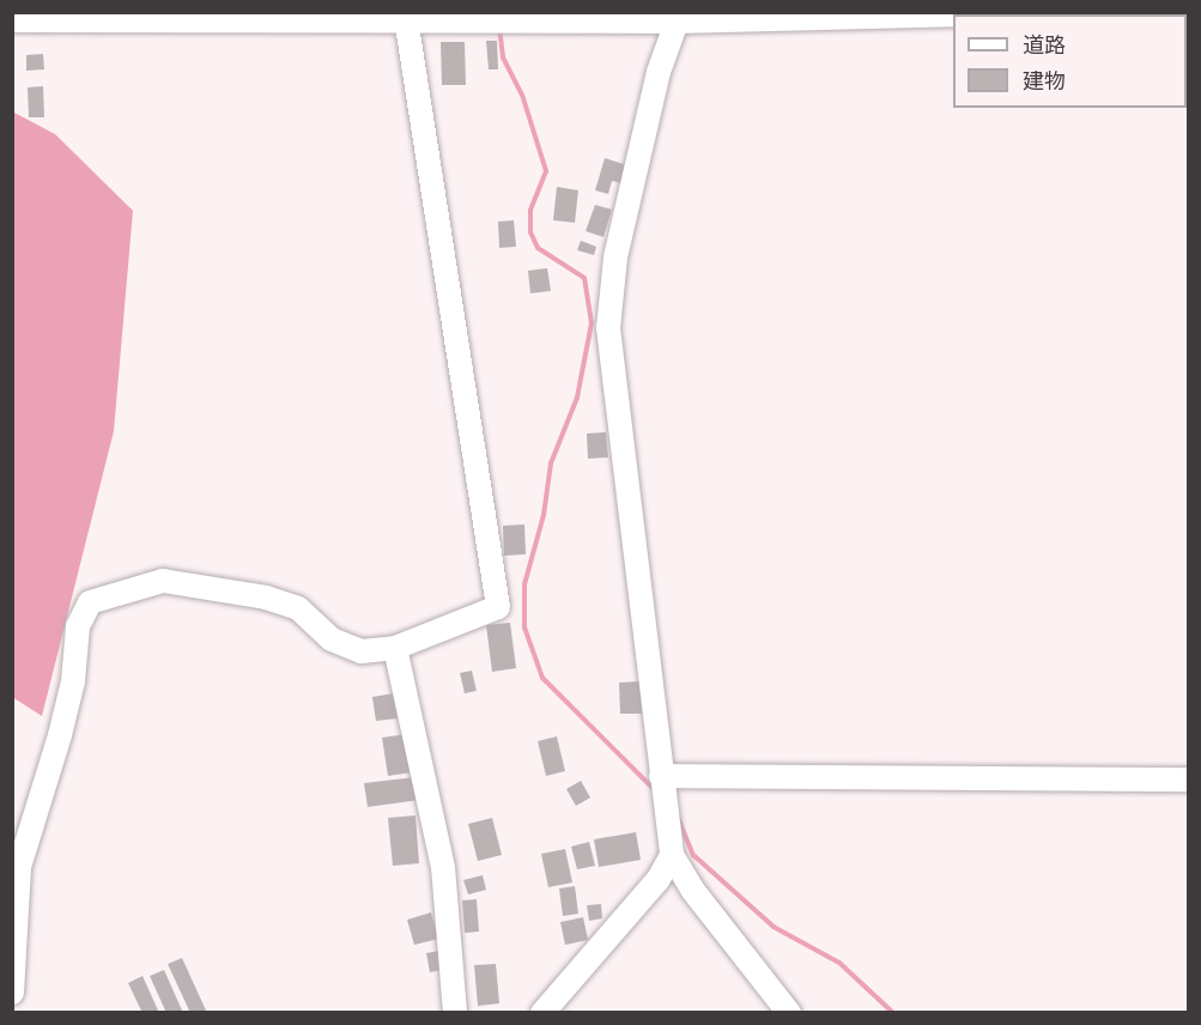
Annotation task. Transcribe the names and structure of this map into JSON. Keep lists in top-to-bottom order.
{
  "legend": ["道路", "建物"]
}
